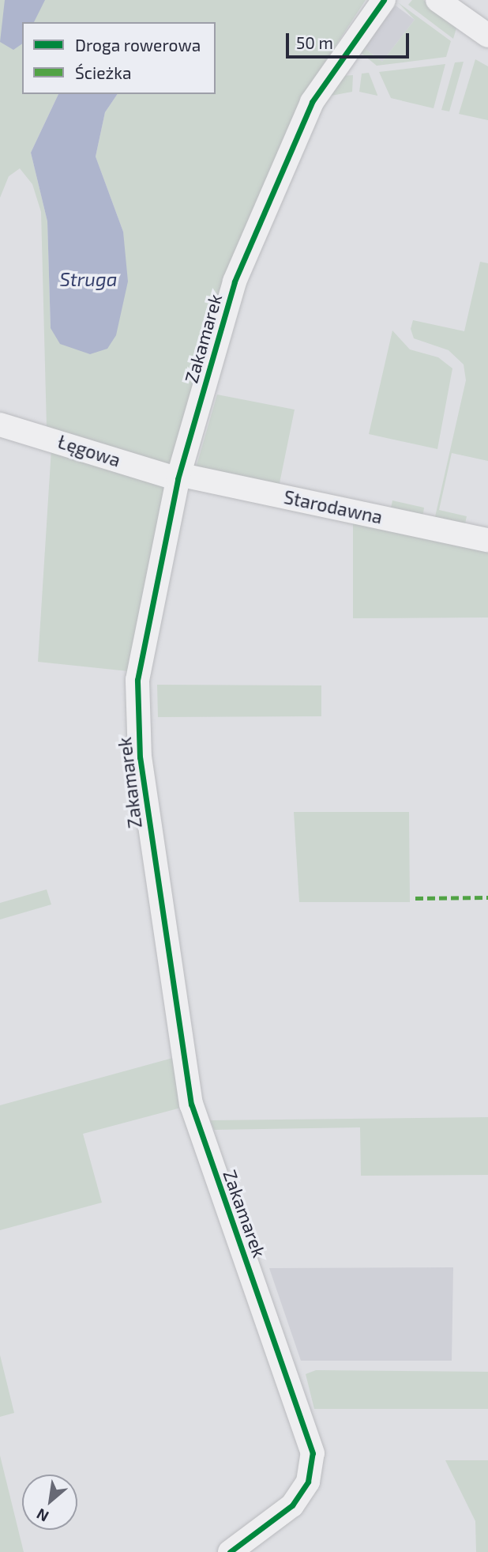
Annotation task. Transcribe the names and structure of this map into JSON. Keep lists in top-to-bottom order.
{
  "streets": {
    "street": ["Zakamarek", "Łęgowa", "Starodawna"]
  },
  "crossings": [
    ["Zakamarek", "Łęgowa"],
    ["Zakamarek", "Starodawna"],
    ["Łęgowa", "Starodawna"]
  ],
  "water": ["Struga"],
  "legend": ["Droga rowerowa", "Ścieżka"],
  "scale_bar": "50 m",
  "north": "bottom left"
}
